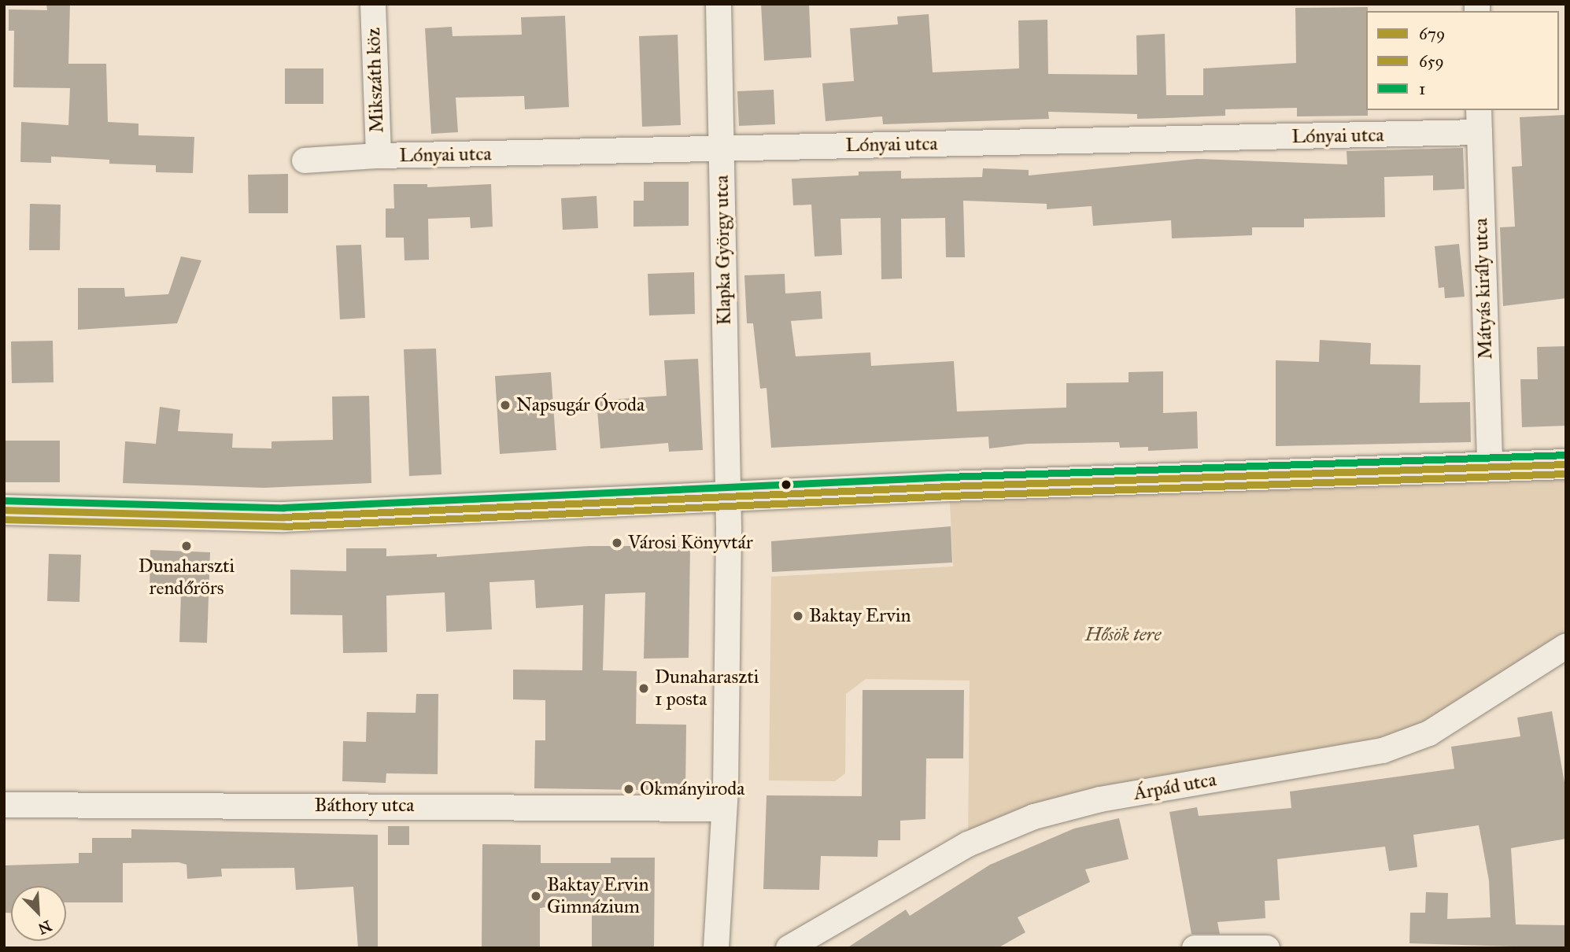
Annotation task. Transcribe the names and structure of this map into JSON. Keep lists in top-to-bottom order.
{
  "streets": {
    "street": [
      "Mikszáth köz",
      "Lónyai utca",
      "Klapka György utca",
      "Mátyás király utca",
      "Árpád utca",
      "Báthory utca"
    ]
  },
  "crossings": [
    ["Mikszáth köz", "Lónyai utca"],
    ["Lónyai utca", "Klapka György utca"],
    ["Lónyai utca", "Mátyás király utca"],
    ["Klapka György utca", "Báthory utca"]
  ],
  "parks": ["Hősök tere"],
  "places": [
    "Napsugár Óvoda",
    "Városi Könyvtár",
    "Dunaharszti rendőrörs",
    "Baktay Ervin",
    "Dunaharaszti 1 posta",
    "Okmányiroda",
    "Baktay Ervin Gimnázium"
  ],
  "lines": ["transit line 1", "transit line 679", "transit line 659"],
  "legend": ["679", "659", "1"],
  "north": "bottom right"
}
